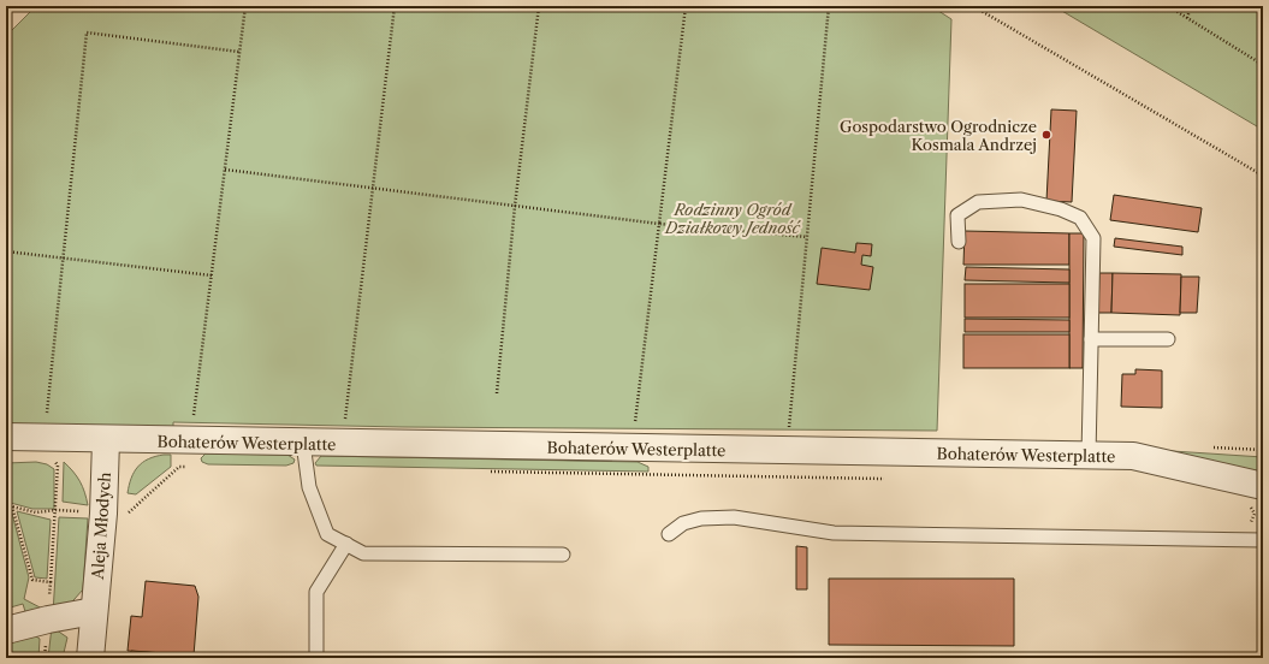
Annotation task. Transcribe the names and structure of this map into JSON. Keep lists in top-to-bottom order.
{
  "streets": {
    "street": ["Bohaterów Westerplatte", "Aleja Młodych"]
  },
  "crossings": [
    ["Bohaterów Westerplatte", "Aleja Młodych"]
  ],
  "parks": ["Rodzinny Ogród Działkowy Jedność"],
  "places": ["Gospodarstwo Ogrodnicze Kosmala Andrzej"]
}
